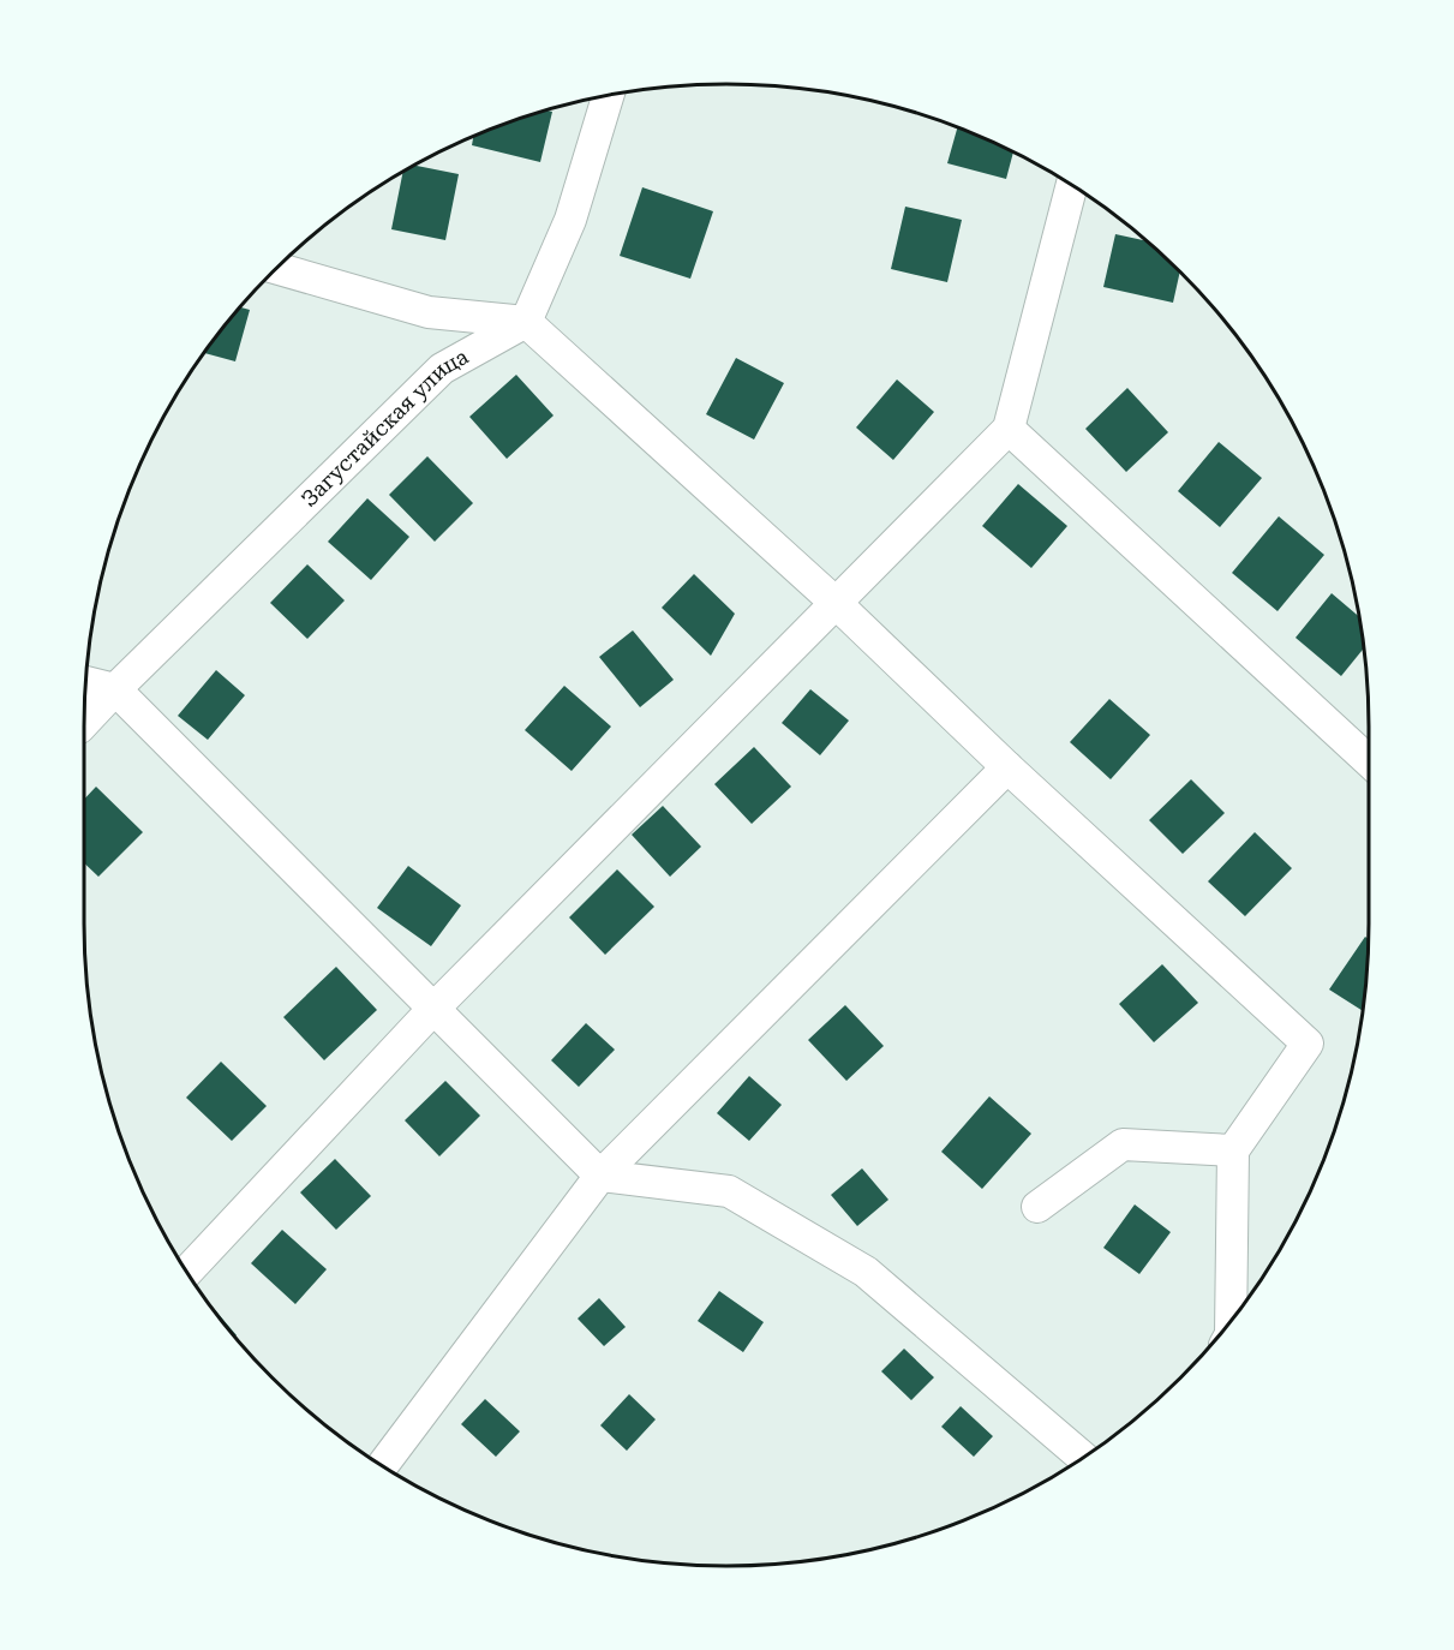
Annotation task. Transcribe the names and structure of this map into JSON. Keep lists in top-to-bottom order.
{
  "streets": {
    "street": ["Загустайская улица"]
  }
}
